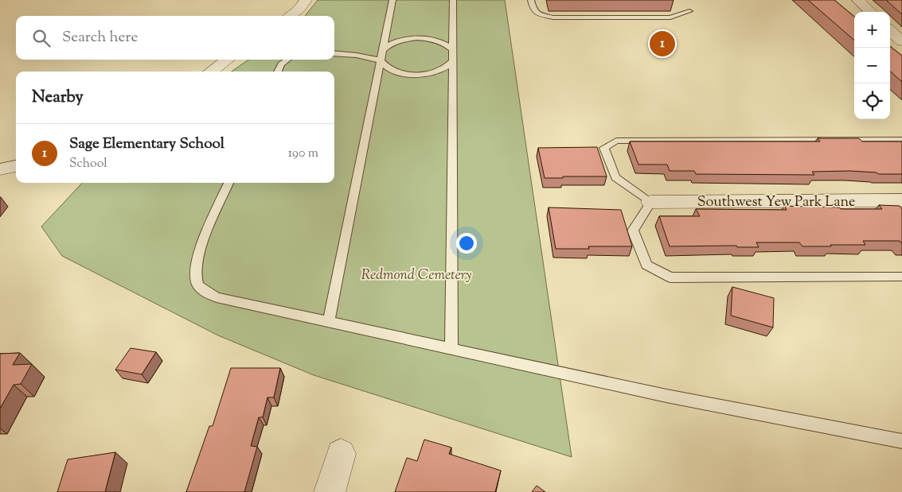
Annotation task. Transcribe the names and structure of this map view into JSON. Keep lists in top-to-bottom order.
{
  "streets": {
    "street": ["Southwest Yew Park Lane"]
  },
  "parks": ["Redmond Cemetery"],
  "page": {
    "map_buttons": ["+", "−"],
    "search": "Search here",
    "pins": "1",
    "heading": "Nearby",
    "list": [
      {
        "mark": "1",
        "name": "Sage Elementary School",
        "note": "School",
        "value": "190 m"
      }
    ]
  }
}
